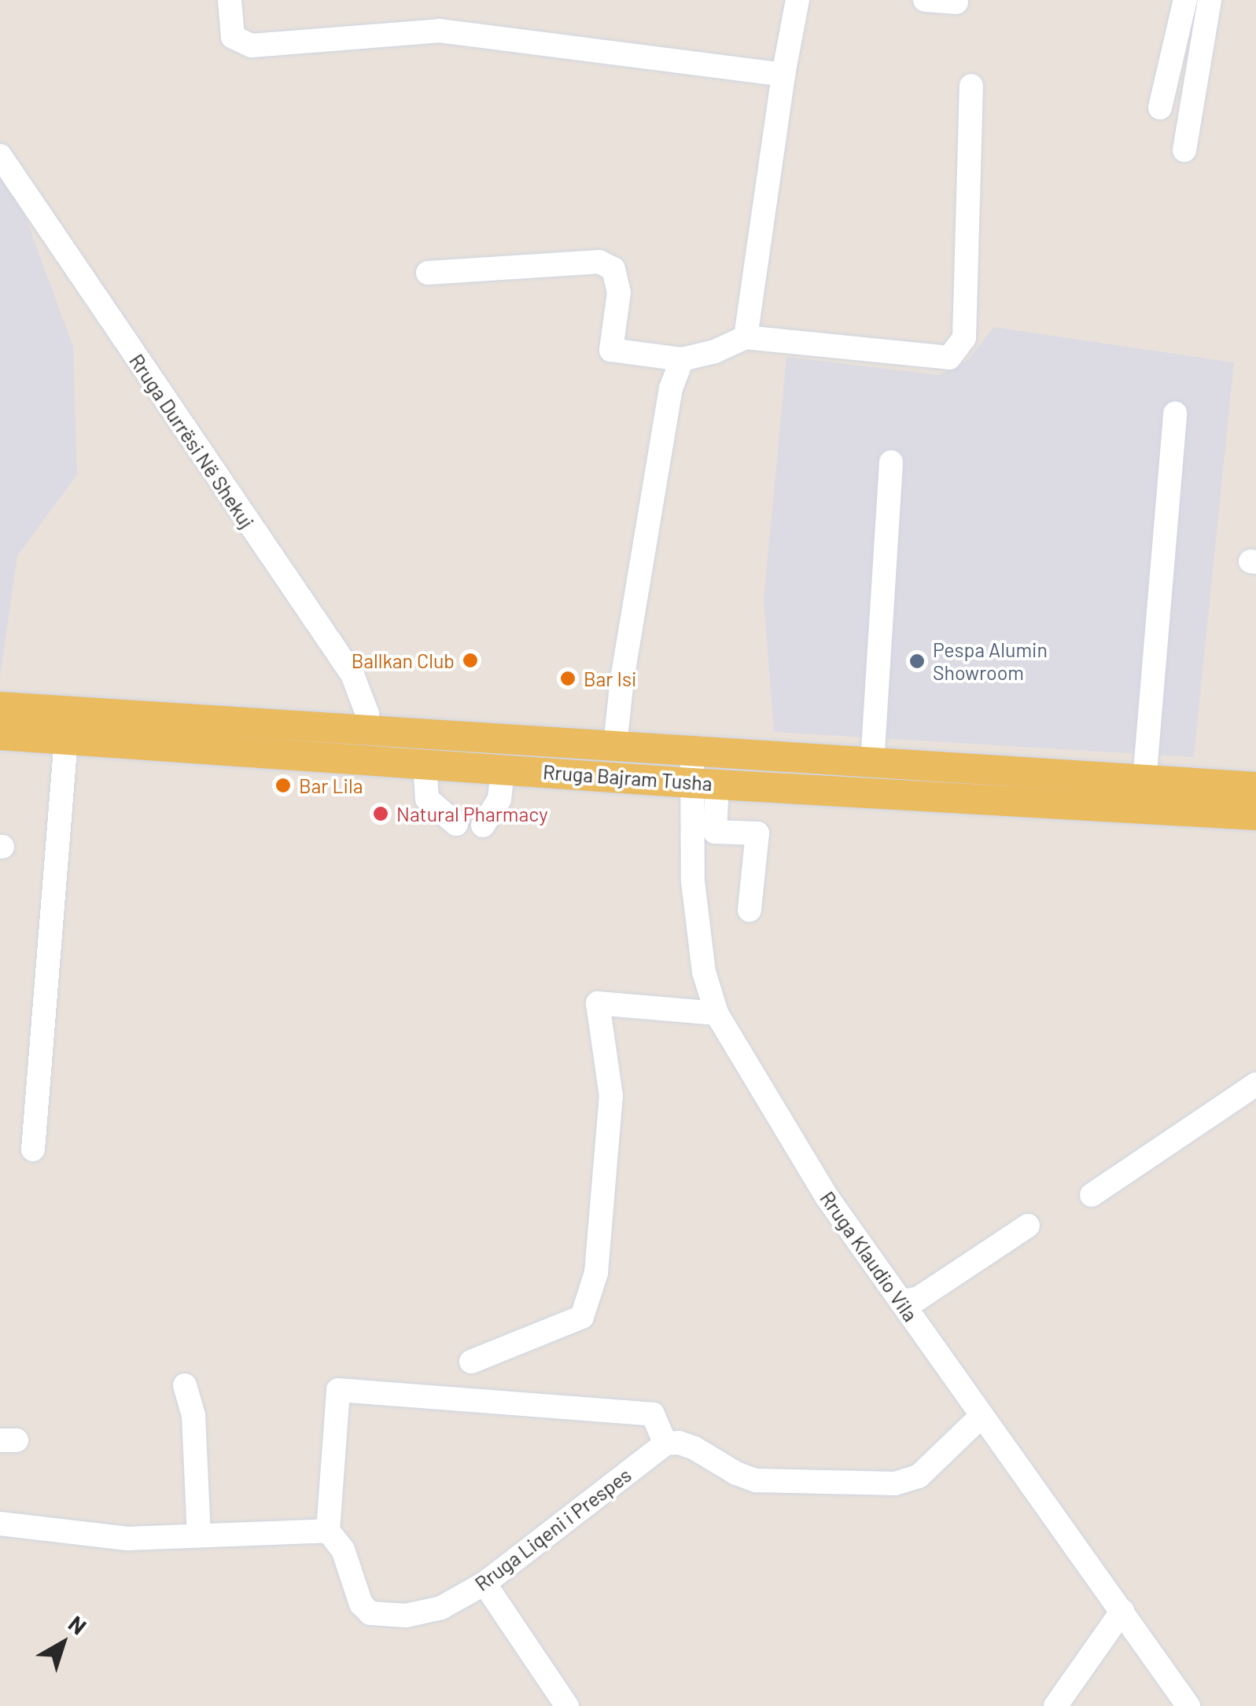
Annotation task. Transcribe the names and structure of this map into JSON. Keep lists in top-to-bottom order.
{
  "streets": {
    "main road": ["Rruga Bajram Tusha"],
    "street": ["Rruga Durrësi Në Shekuj", "Rruga Klaudio Vila", "Rruga Liqeni i Prespes"]
  },
  "crossings": [
    ["Rruga Durrësi Në Shekuj", "Rruga Bajram Tusha"],
    ["Rruga Bajram Tusha", "Rruga Klaudio Vila"]
  ],
  "places": [
    "Ballkan Club",
    "Pespa Alumin Showroom",
    "Bar Isi",
    "Bar Lila",
    "Natural Pharmacy"
  ],
  "north": "top right"
}
